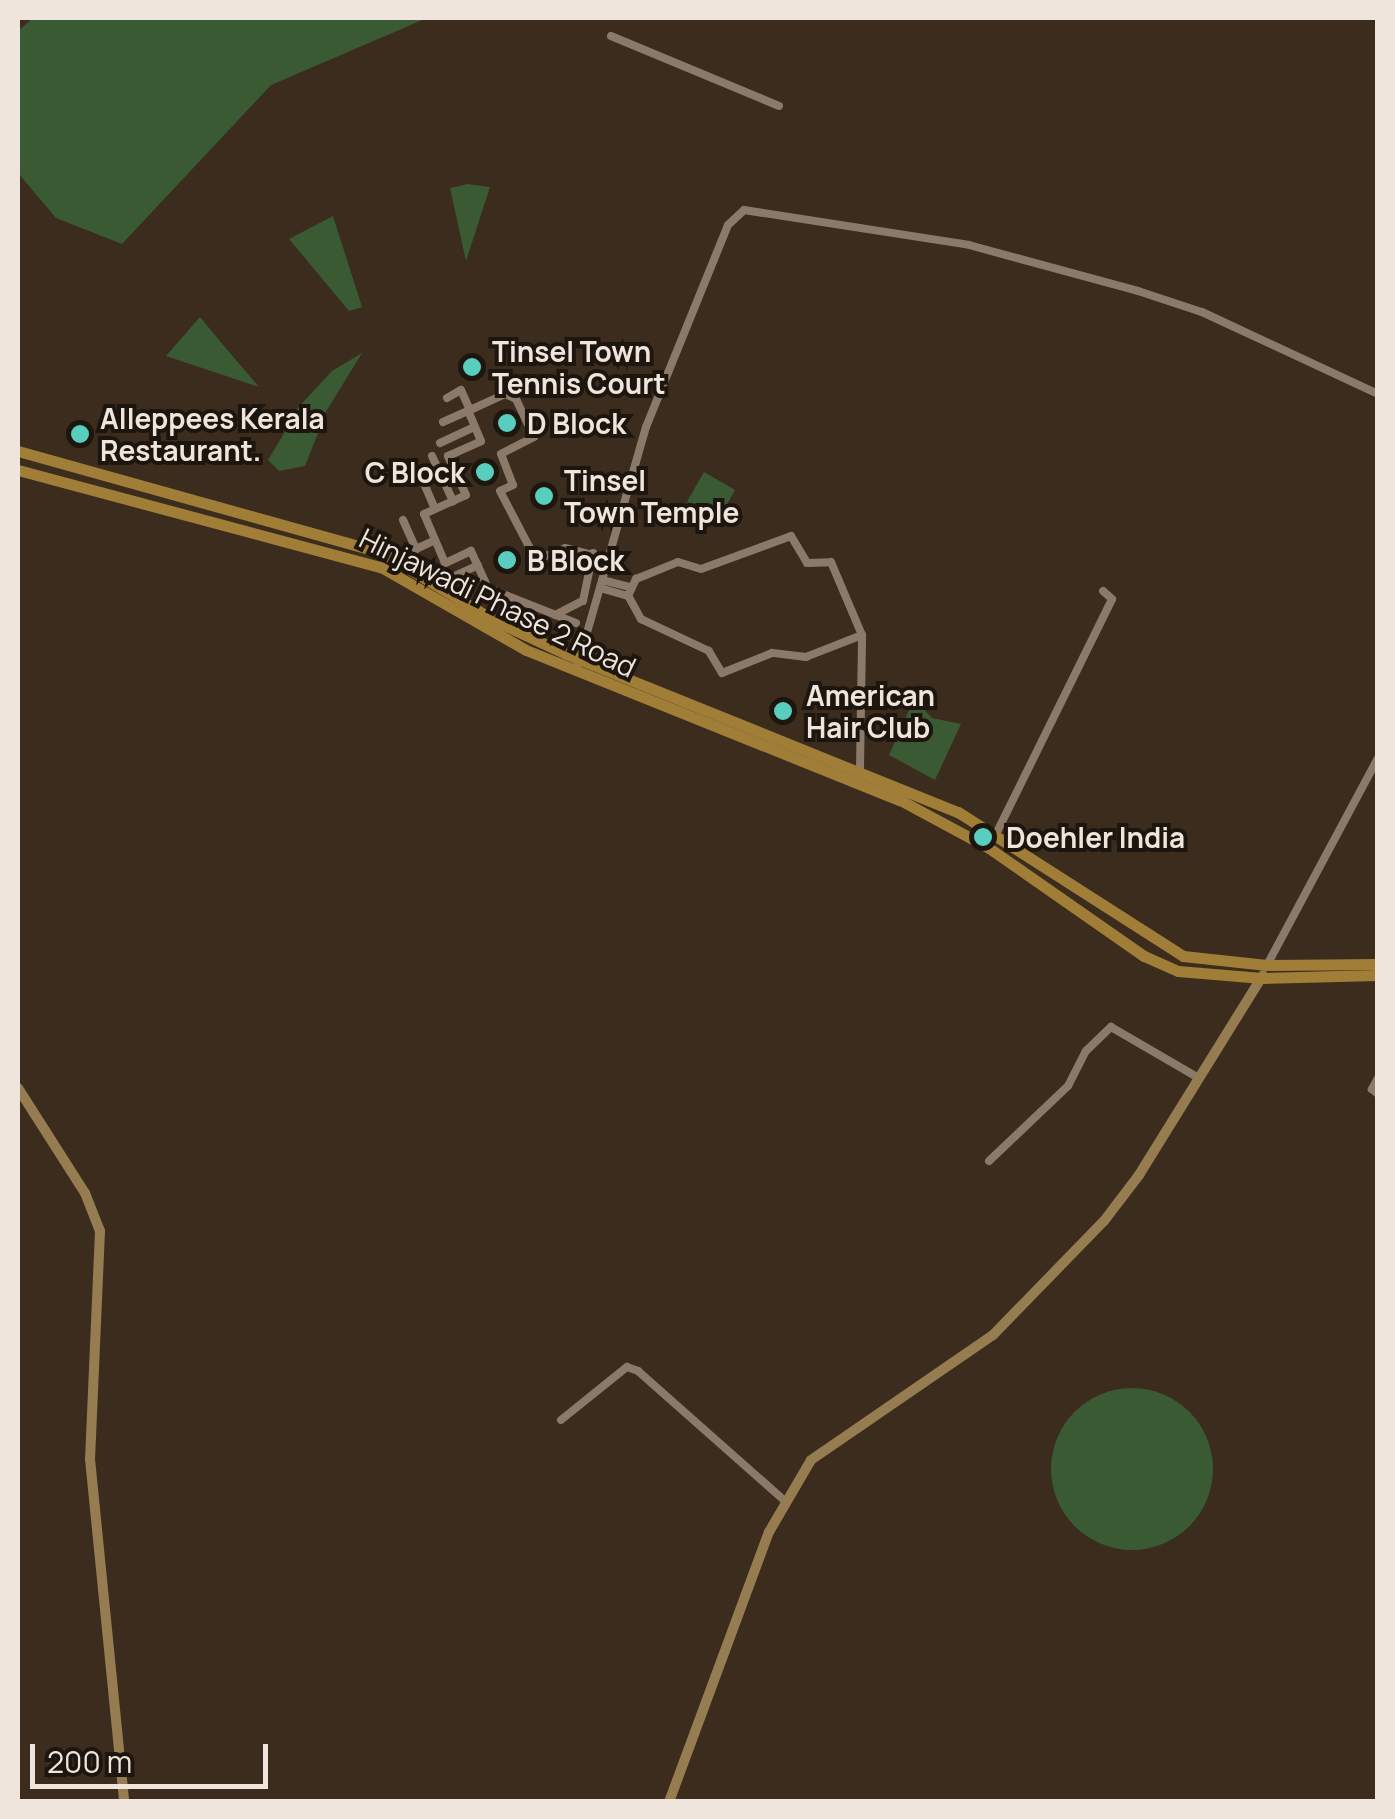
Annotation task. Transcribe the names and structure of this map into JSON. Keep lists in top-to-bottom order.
{
  "streets": {
    "main road": ["Hinjawadi Phase 2 Road"]
  },
  "places": [
    "Tinsel Town Tennis Court",
    "D Block",
    "Alleppees Kerala Restaurant.",
    "C Block",
    "Tinsel Town Temple",
    "B Block",
    "American Hair Club",
    "Doehler India"
  ],
  "scale_bar": "200 m"
}
